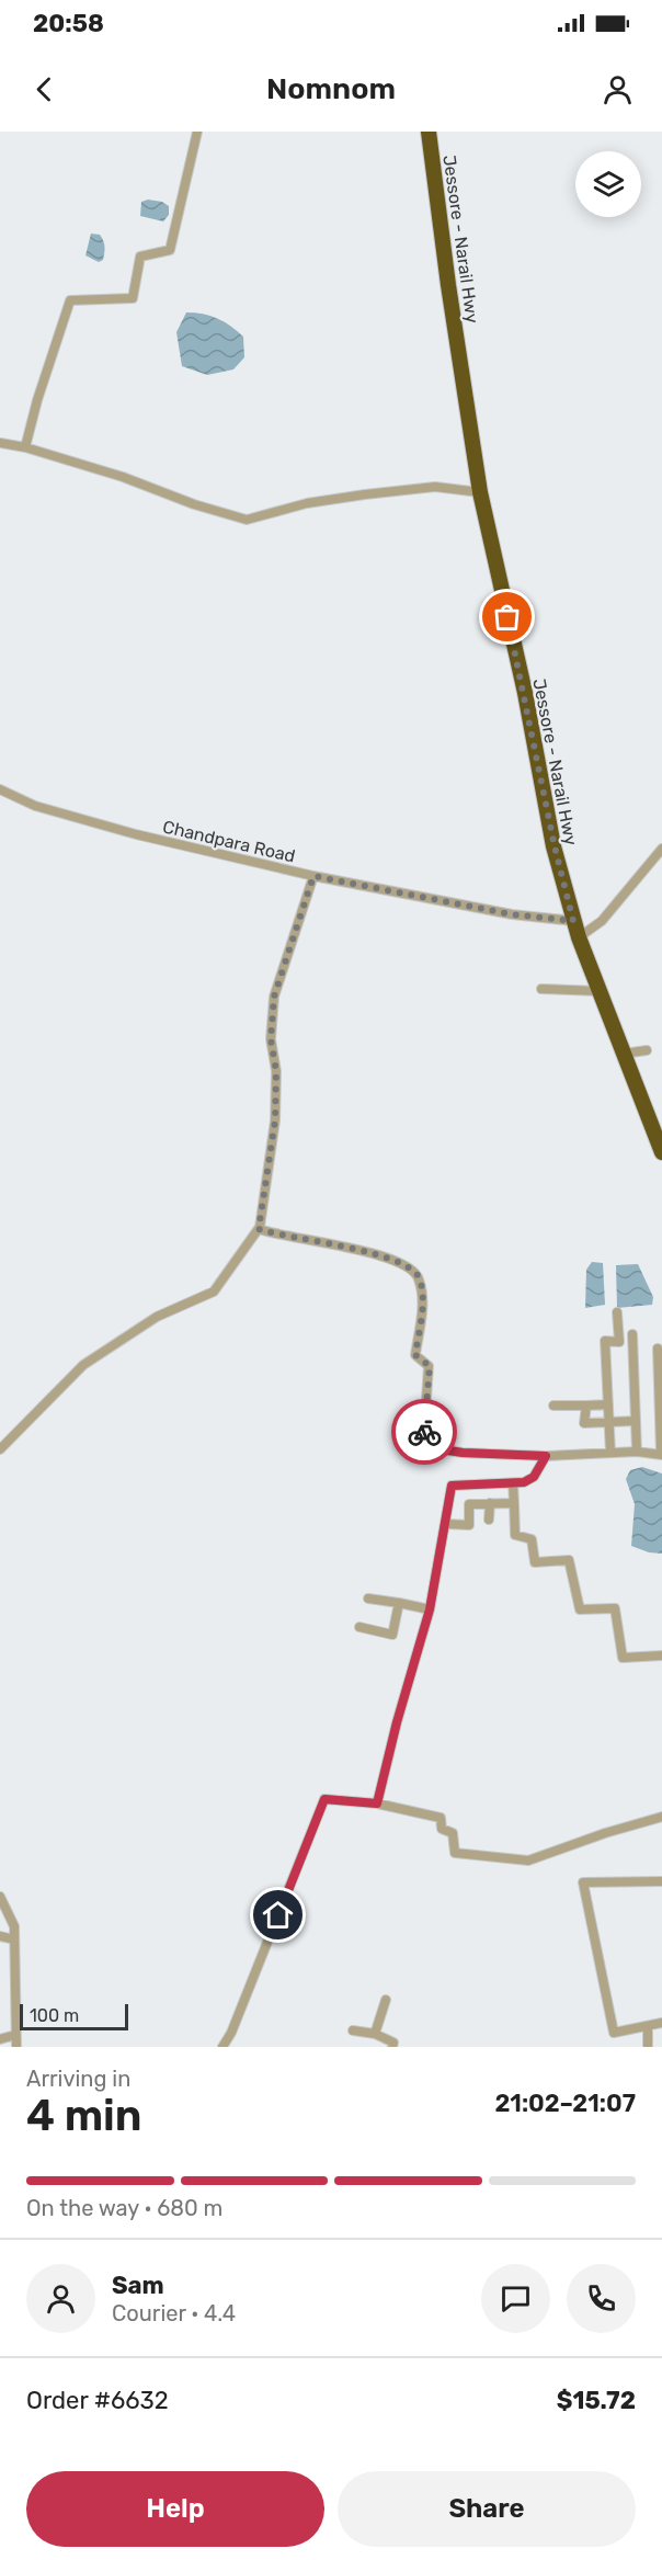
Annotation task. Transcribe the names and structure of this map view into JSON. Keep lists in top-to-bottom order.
{
  "streets": {
    "highway": ["Jessore - Narail Hwy"],
    "street": ["Chandpara Road"]
  },
  "crossings": [
    ["Jessore - Narail Hwy", "Chandpara Road"]
  ],
  "scale_bar": "100 m",
  "page": {
    "status": "20:58",
    "header": "Nomnom",
    "scale": "100 m",
    "heading": ["4 min", "Arriving in", "21:02–21:07"],
    "panel": [
      "Sam",
      "Courier · 4.4",
      "Order #6632",
      "$15.72"
    ],
    "bar": "On the way · 680 m",
    "buttons": ["Help", "Share"]
  }
}
